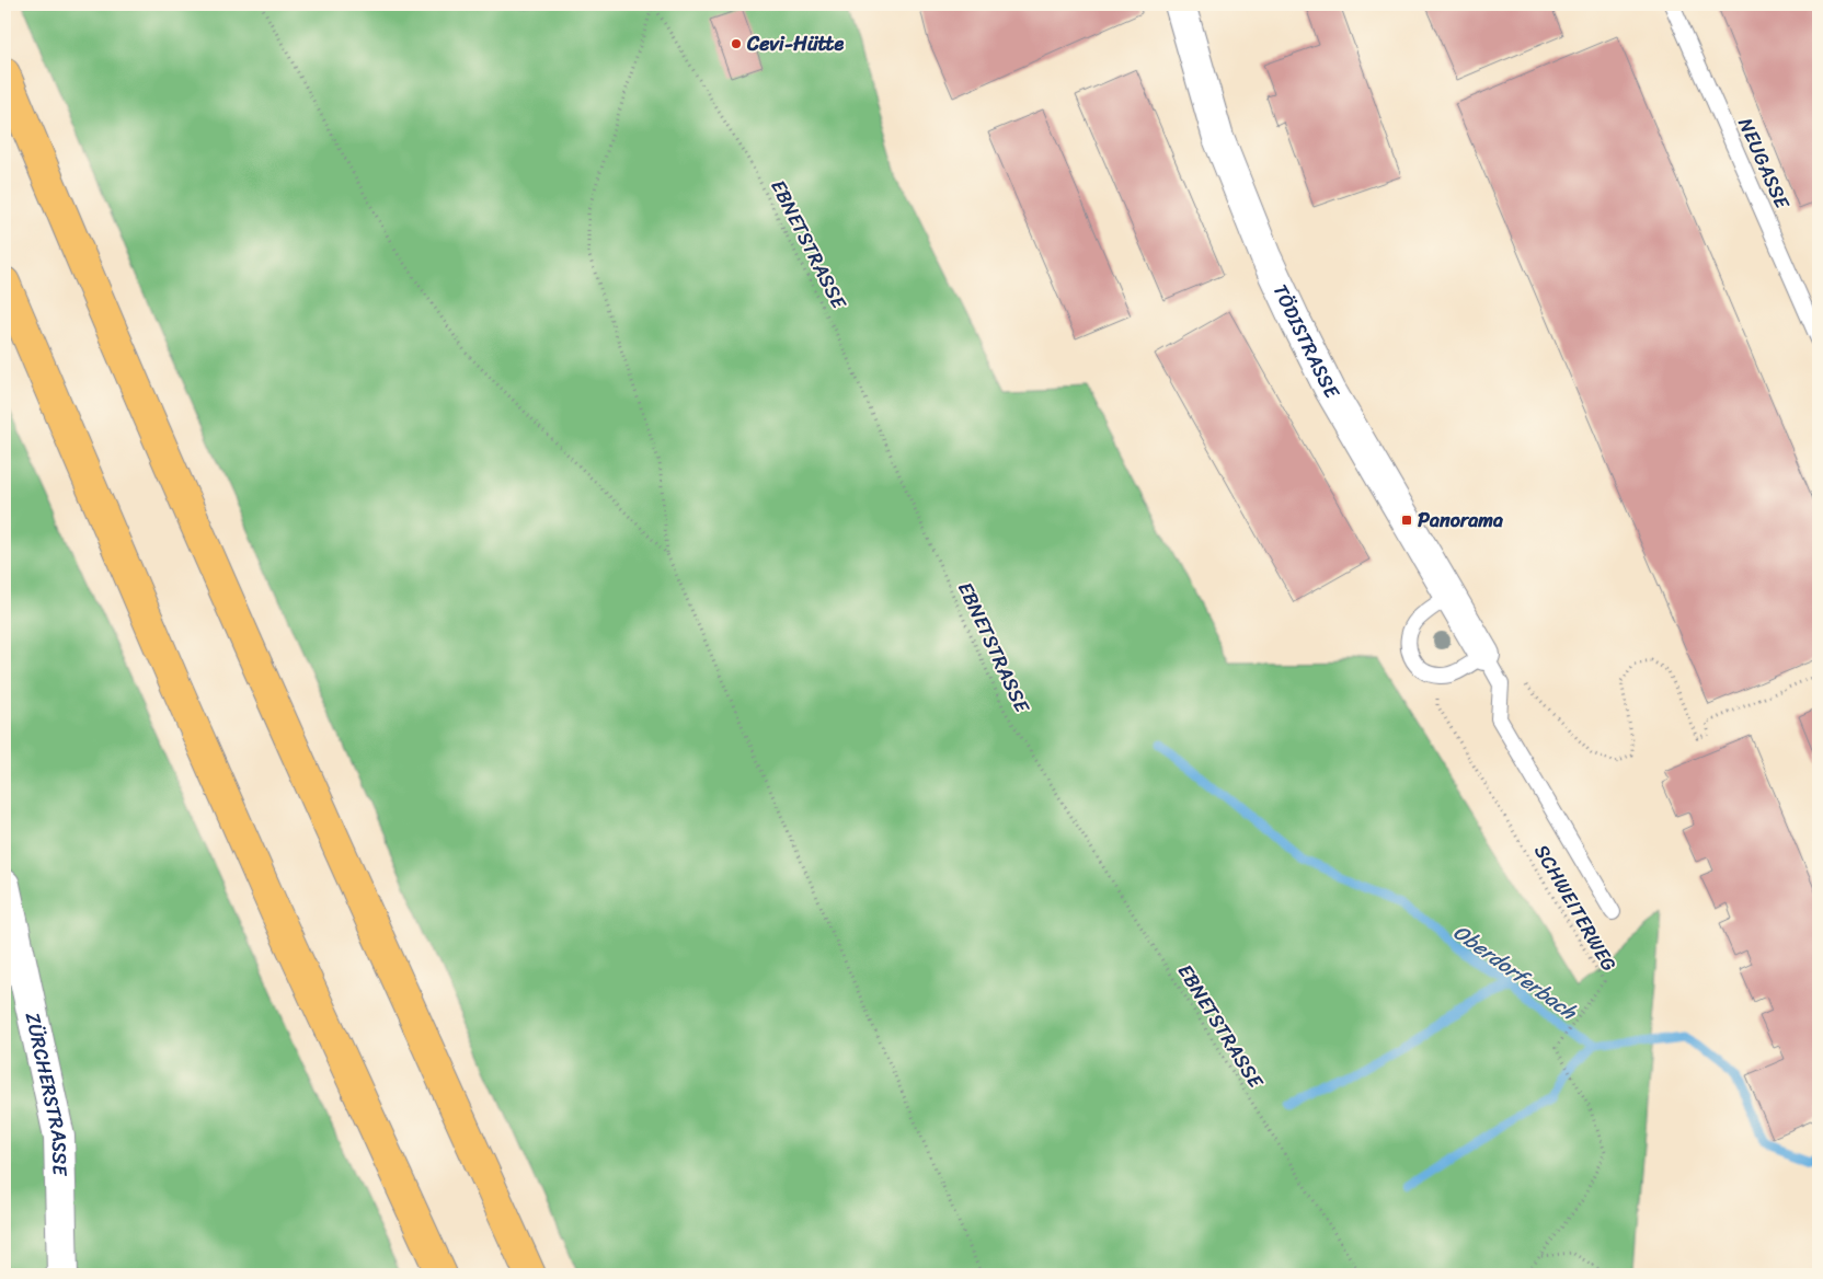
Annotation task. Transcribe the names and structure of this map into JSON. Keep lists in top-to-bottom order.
{
  "streets": {
    "street": ["TÖDISTRASSE", "ZÜRCHERSTRASSE"],
    "lane": ["NEUGASSE"],
    "path": ["EBNETSTRASSE", "SCHWEITERWEG"]
  },
  "crossings": [
    ["TÖDISTRASSE", "SCHWEITERWEG"]
  ],
  "water": ["Oberdorferbach"],
  "places": {
    "other": ["Cevi-Hütte"],
    "transit": ["Panorama"]
  }
}
